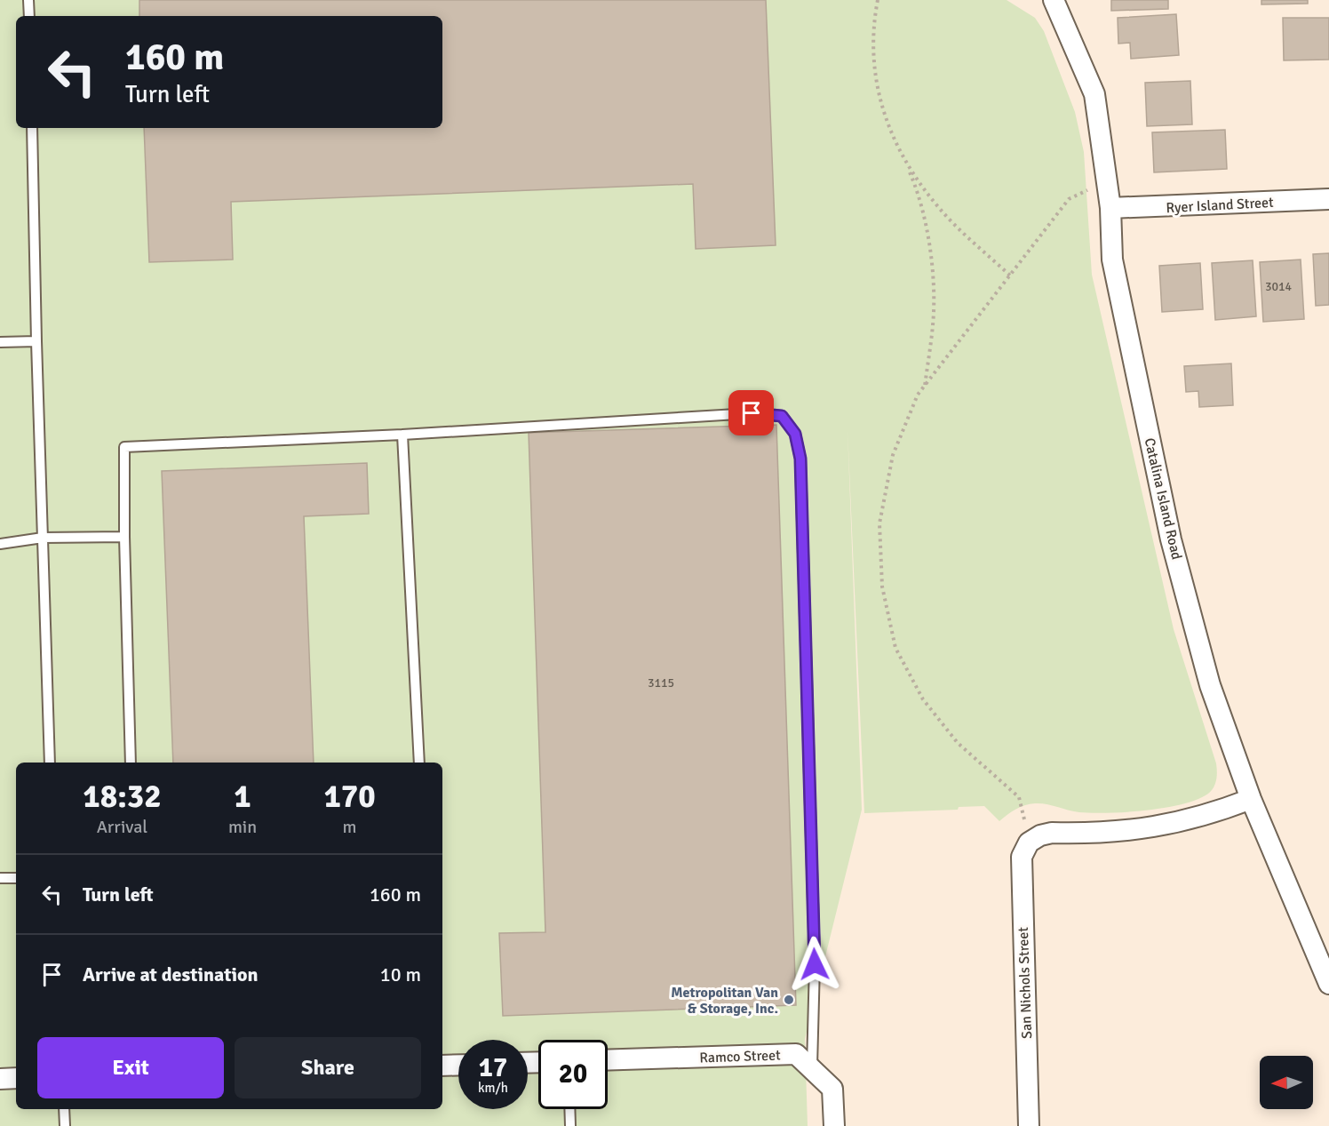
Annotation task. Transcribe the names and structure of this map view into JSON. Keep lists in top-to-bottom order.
{
  "streets": {
    "street": [
      "Ryer Island Street",
      "Catalina Island Road",
      "San Nichols Street",
      "Ramco Street"
    ]
  },
  "crossings": [
    ["Ryer Island Street", "Catalina Island Road"]
  ],
  "places": ["Metropolitan Van & Storage, Inc."],
  "house_numbers": ["3014", "3115"],
  "north": "left",
  "page": {
    "turn": ["160 m", "Turn left"],
    "eta": [
      "18:32",
      "Arrival",
      "1",
      "min",
      "170",
      "m"
    ],
    "list": [
      {
        "name": "Turn left",
        "value": "160 m"
      },
      {
        "name": "Arrive at destination",
        "value": "10 m"
      }
    ],
    "buttons": ["Exit", "Share"],
    "speed": "17 km/h",
    "limit": "20"
  }
}
